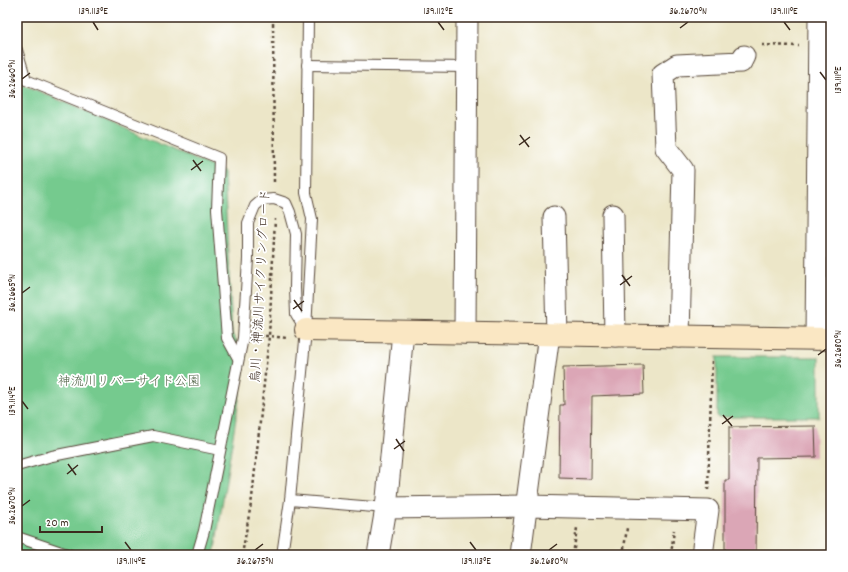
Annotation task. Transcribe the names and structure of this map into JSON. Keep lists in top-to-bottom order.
{
  "streets": {
    "path": ["烏川・神流川サイクリングロード"]
  },
  "parks": ["神流川リバーサイド公園"],
  "scale_bar": "20 m",
  "coordinates": [
    "139.113°E",
    "139.112°E",
    "36.2670°N",
    "139.111°E",
    "36.2660°N",
    "36.2665°N",
    "36.2680°N",
    "139.114°E",
    "36.2675°N"
  ]
}
